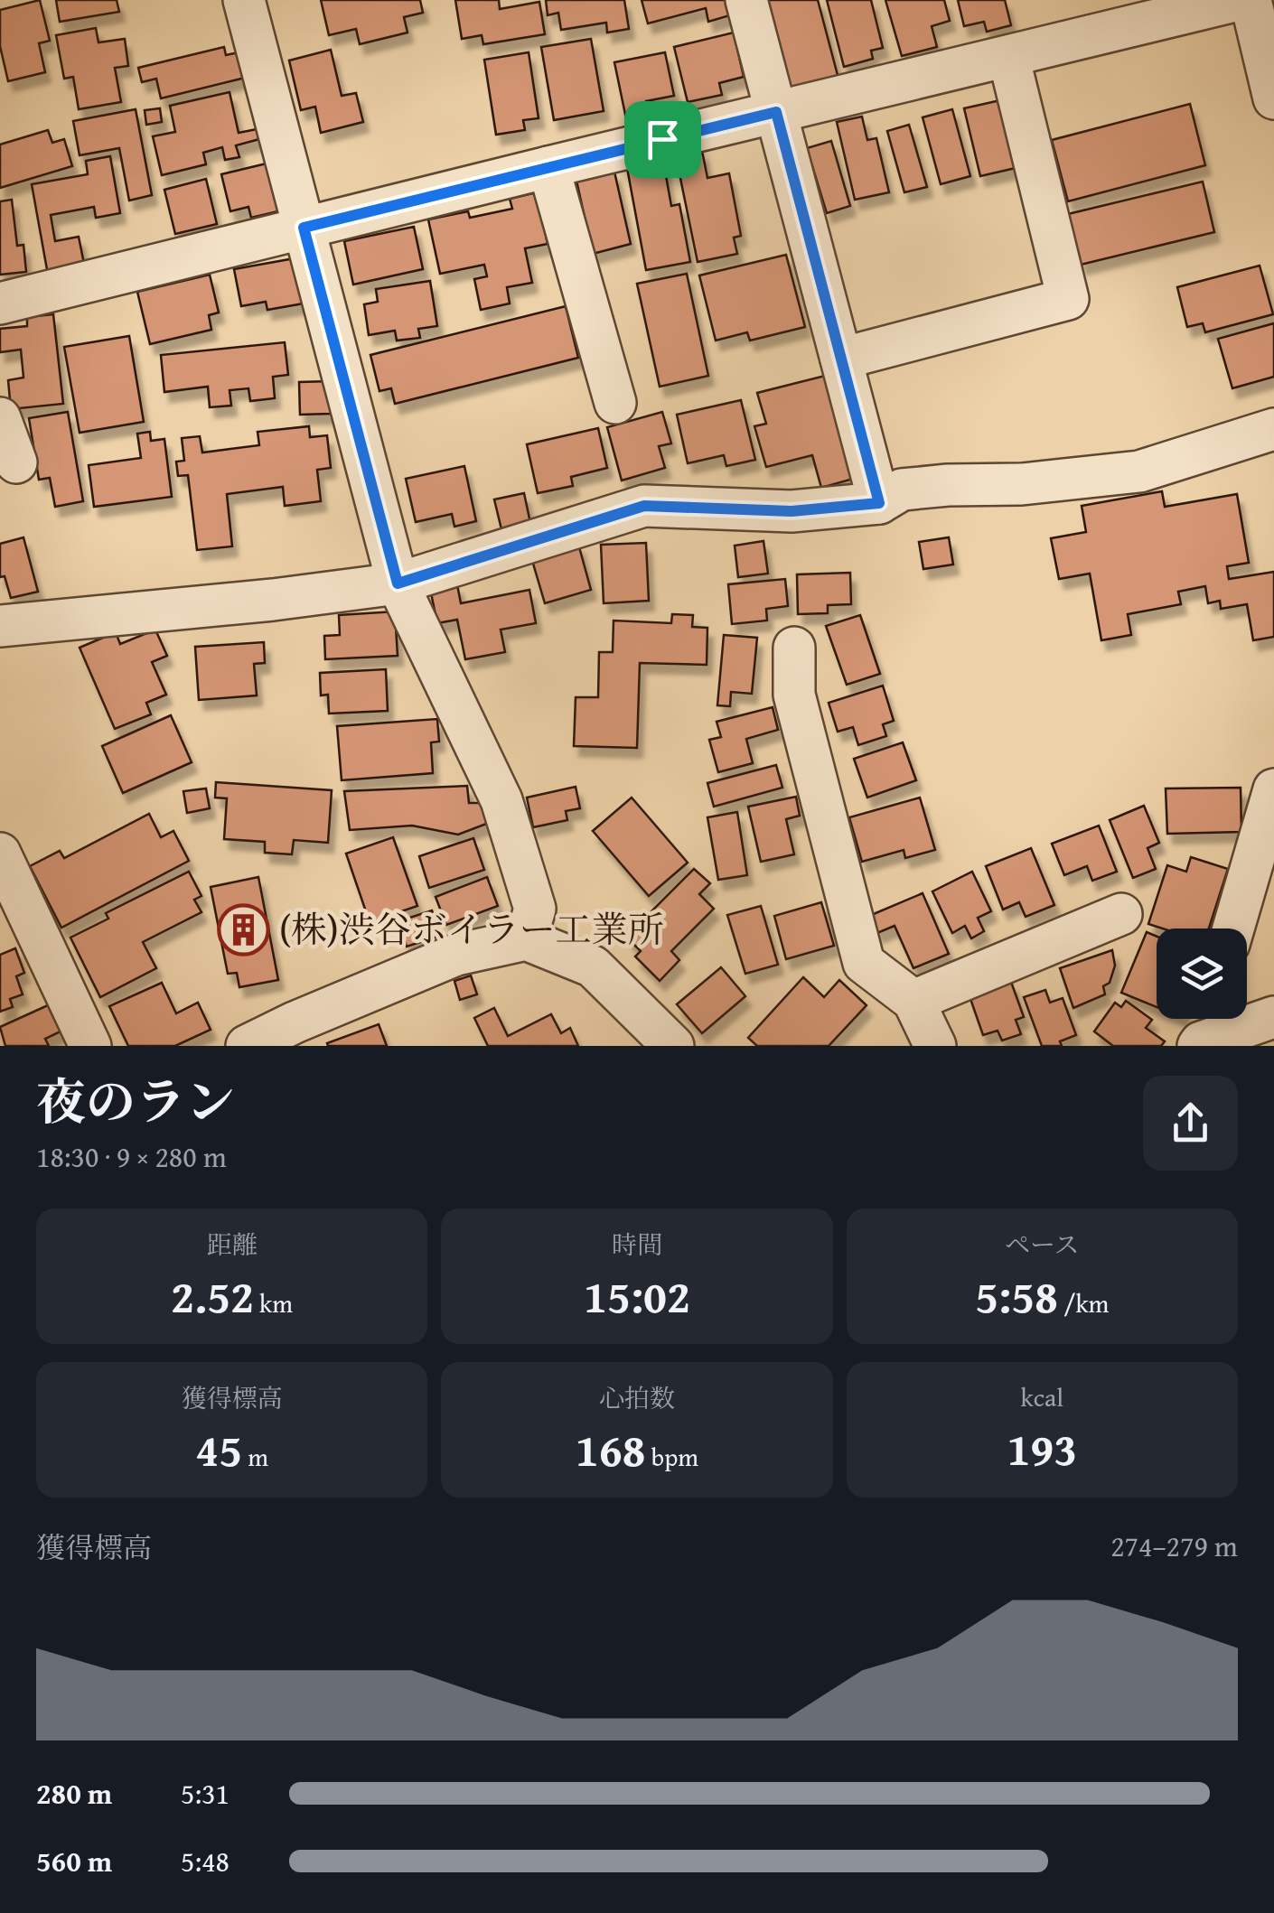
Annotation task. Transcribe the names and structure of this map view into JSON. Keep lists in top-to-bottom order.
{
  "places": {
    "building": ["(株)渋谷ボイラー工業所"]
  },
  "page": {
    "heading": ["夜のラン", "18:30 · 9 × 280 m"],
    "stats": [
      ["距離", "2.52 km"],
      ["時間", "15:02"],
      ["ペース", "5:58 /km"],
      ["獲得標高", "45 m"],
      ["心拍数", "168 bpm"],
      ["kcal", "193"]
    ],
    "chart": ["獲得標高", "274–279 m"],
    "list": [
      {
        "name": "280 m",
        "note": "5:31"
      },
      {
        "name": "560 m",
        "note": "5:48"
      }
    ]
  }
}
